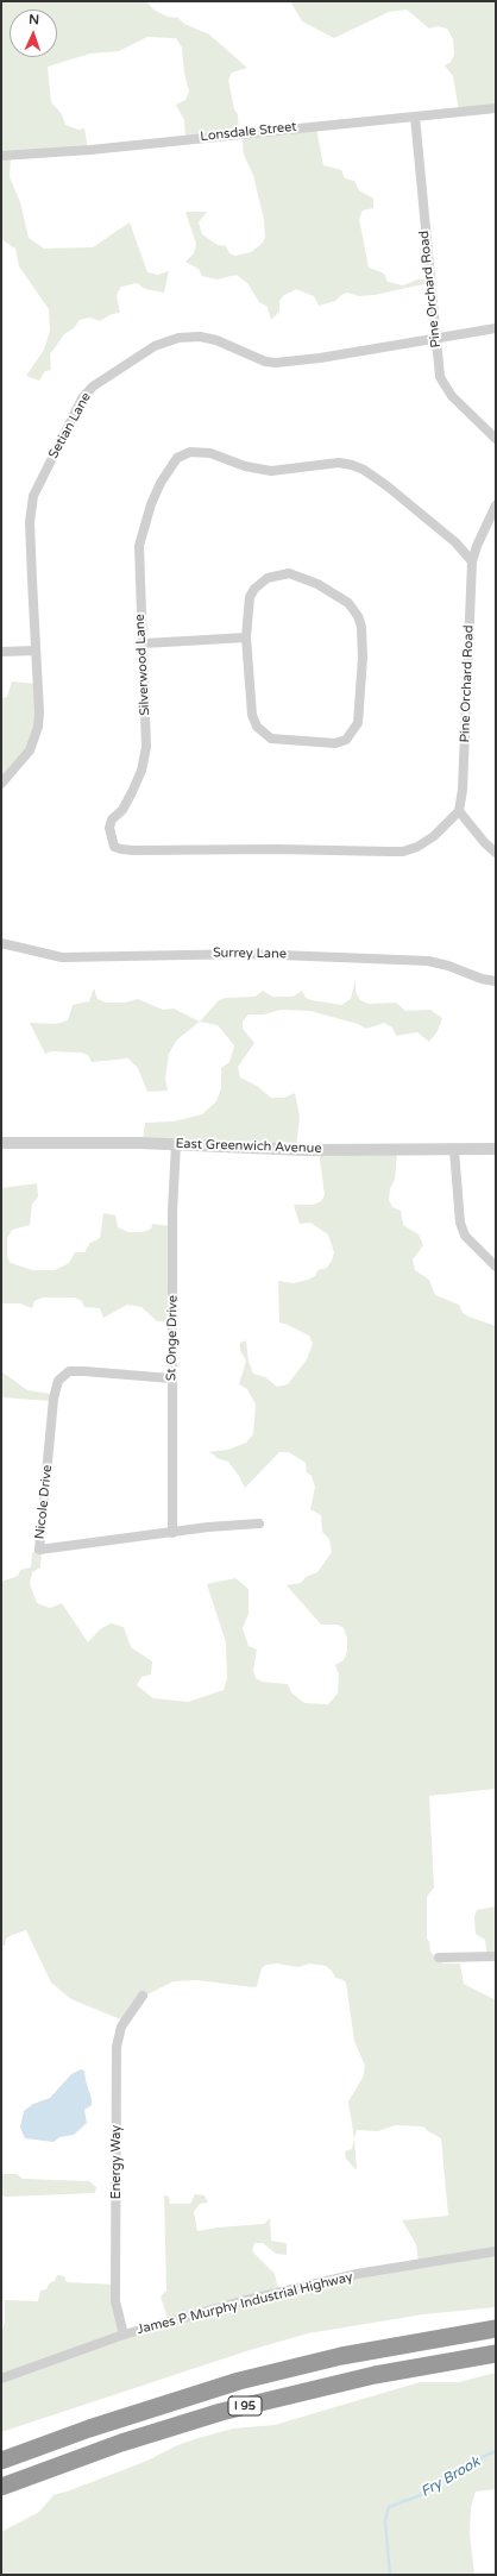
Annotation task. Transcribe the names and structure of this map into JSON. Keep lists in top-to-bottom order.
{
  "streets": {
    "highway": ["I 95"],
    "street": [
      "Lonsdale Street",
      "Pine Orchard Road",
      "Setian Lane",
      "Silverwood Lane",
      "Surrey Lane",
      "East Greenwich Avenue",
      "St Onge Drive",
      "Nicole Drive",
      "Energy Way",
      "James P Murphy Industrial Highway"
    ]
  },
  "crossings": [
    ["Lonsdale Street", "Pine Orchard Road"],
    ["Pine Orchard Road", "Setian Lane"],
    ["Pine Orchard Road", "Silverwood Lane"],
    ["East Greenwich Avenue", "St Onge Drive"],
    ["St Onge Drive", "Nicole Drive"],
    ["Energy Way", "James P Murphy Industrial Highway"]
  ],
  "water": ["Fry Brook"],
  "north": "top"
}
